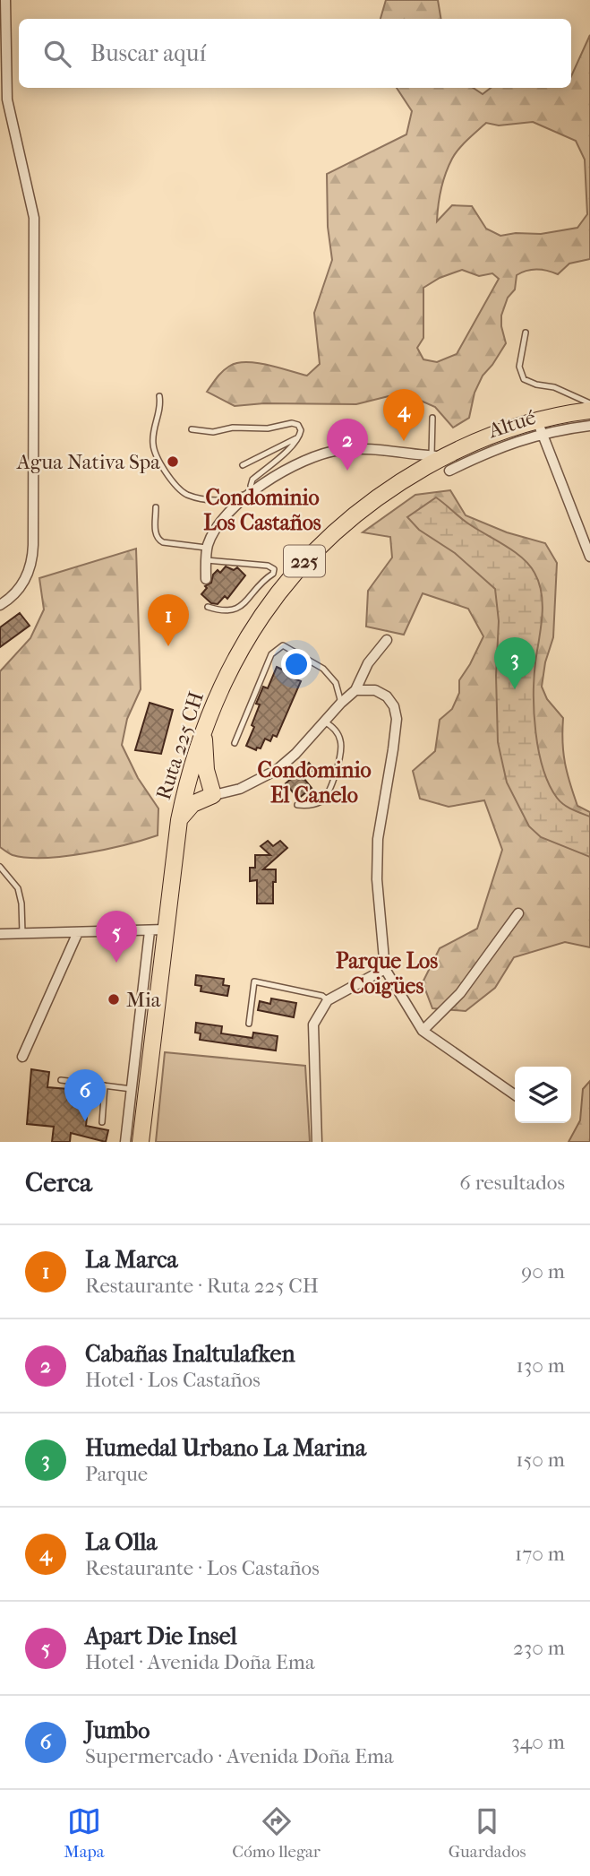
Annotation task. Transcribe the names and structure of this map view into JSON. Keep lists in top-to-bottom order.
{
  "streets": {
    "main road": ["225", "Ruta 225 CH"],
    "street": ["Altué"]
  },
  "crossings": [
    ["Altué", "225"],
    ["225", "Ruta 225 CH"]
  ],
  "districts": ["Condominio Los Castaños", "Condominio El Canelo", "Parque Los Coigües"],
  "places": ["Agua Nativa Spa", "Mia"],
  "page": {
    "search": "Buscar aquí",
    "pins": [
      "4",
      "2",
      "1",
      "3",
      "5",
      "6"
    ],
    "heading": ["Cerca", "6 resultados"],
    "list": [
      {
        "mark": "1",
        "name": "La Marca",
        "note": "Restaurante · Ruta 225 CH",
        "value": "90 m"
      },
      {
        "mark": "2",
        "name": "Cabañas Inaltulafken",
        "note": "Hotel · Los Castaños",
        "value": "130 m"
      },
      {
        "mark": "3",
        "name": "Humedal Urbano La Marina",
        "note": "Parque",
        "value": "150 m"
      },
      {
        "mark": "4",
        "name": "La Olla",
        "note": "Restaurante · Los Castaños",
        "value": "170 m"
      },
      {
        "mark": "5",
        "name": "Apart Die Insel",
        "note": "Hotel · Avenida Doña Ema",
        "value": "230 m"
      },
      {
        "mark": "6",
        "name": "Jumbo",
        "note": "Supermercado · Avenida Doña Ema",
        "value": "340 m"
      }
    ],
    "nav": ["Mapa", "Cómo llegar", "Guardados"]
  }
}
